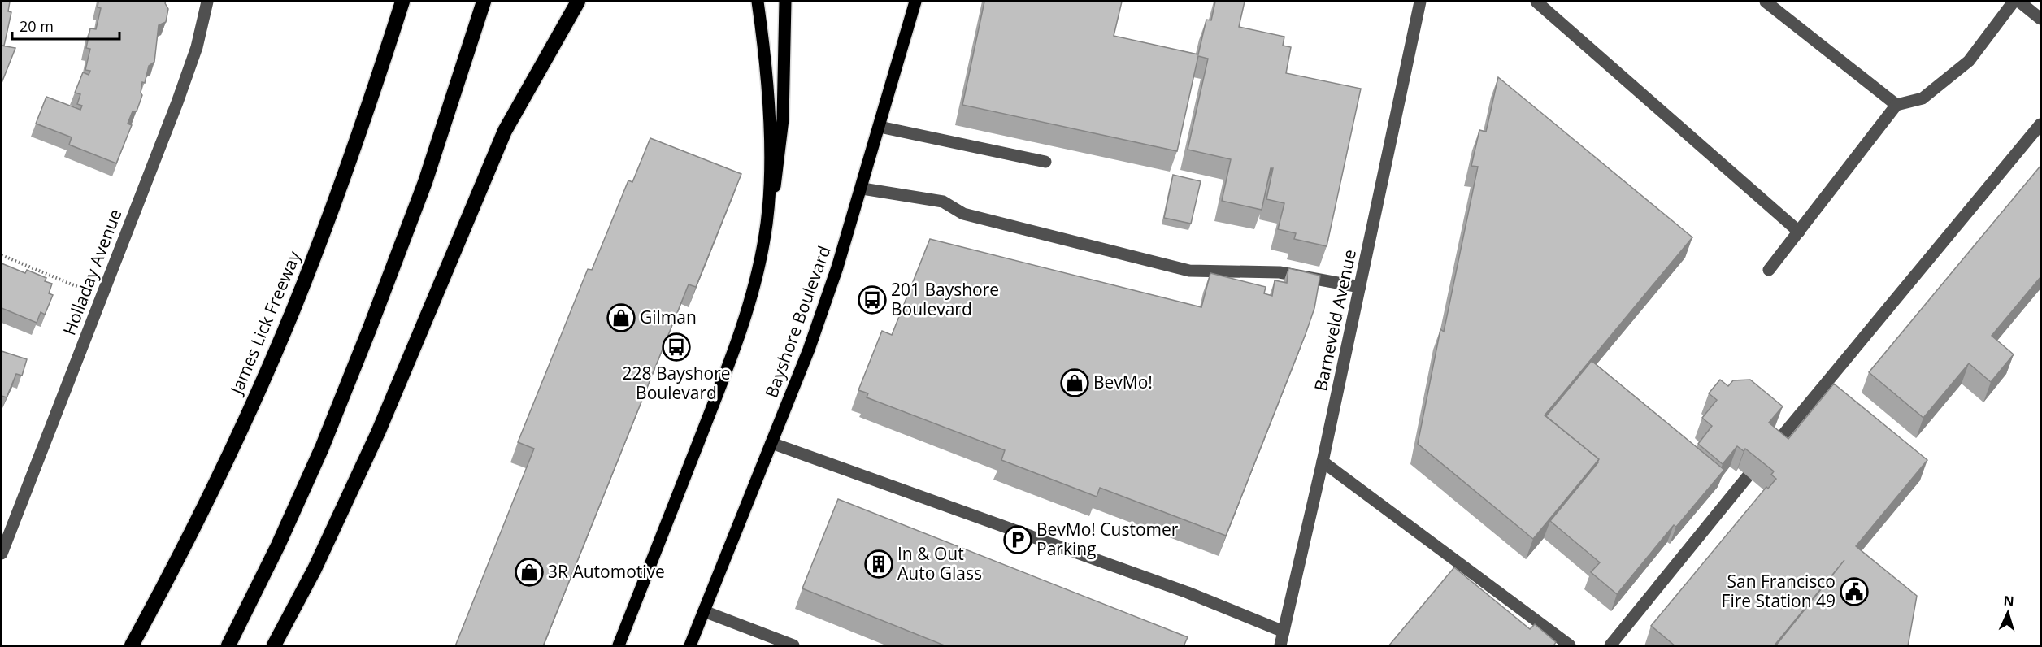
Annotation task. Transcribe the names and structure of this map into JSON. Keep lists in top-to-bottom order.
{
  "streets": {
    "highway": ["James Lick Freeway"],
    "main road": ["Bayshore Boulevard"],
    "street": ["Holladay Avenue", "Barneveld Avenue"]
  },
  "places": {
    "bus stop": ["201 Bayshore Boulevard", "228 Bayshore Boulevard"],
    "shop": ["Gilman", "BevMo!", "3R Automotive"],
    "parking": ["BevMo! Customer Parking"],
    "building": ["In & Out Auto Glass"],
    "public building": ["San Francisco Fire Station 49"]
  },
  "scale_bar": "20 m",
  "north": "top"
}
